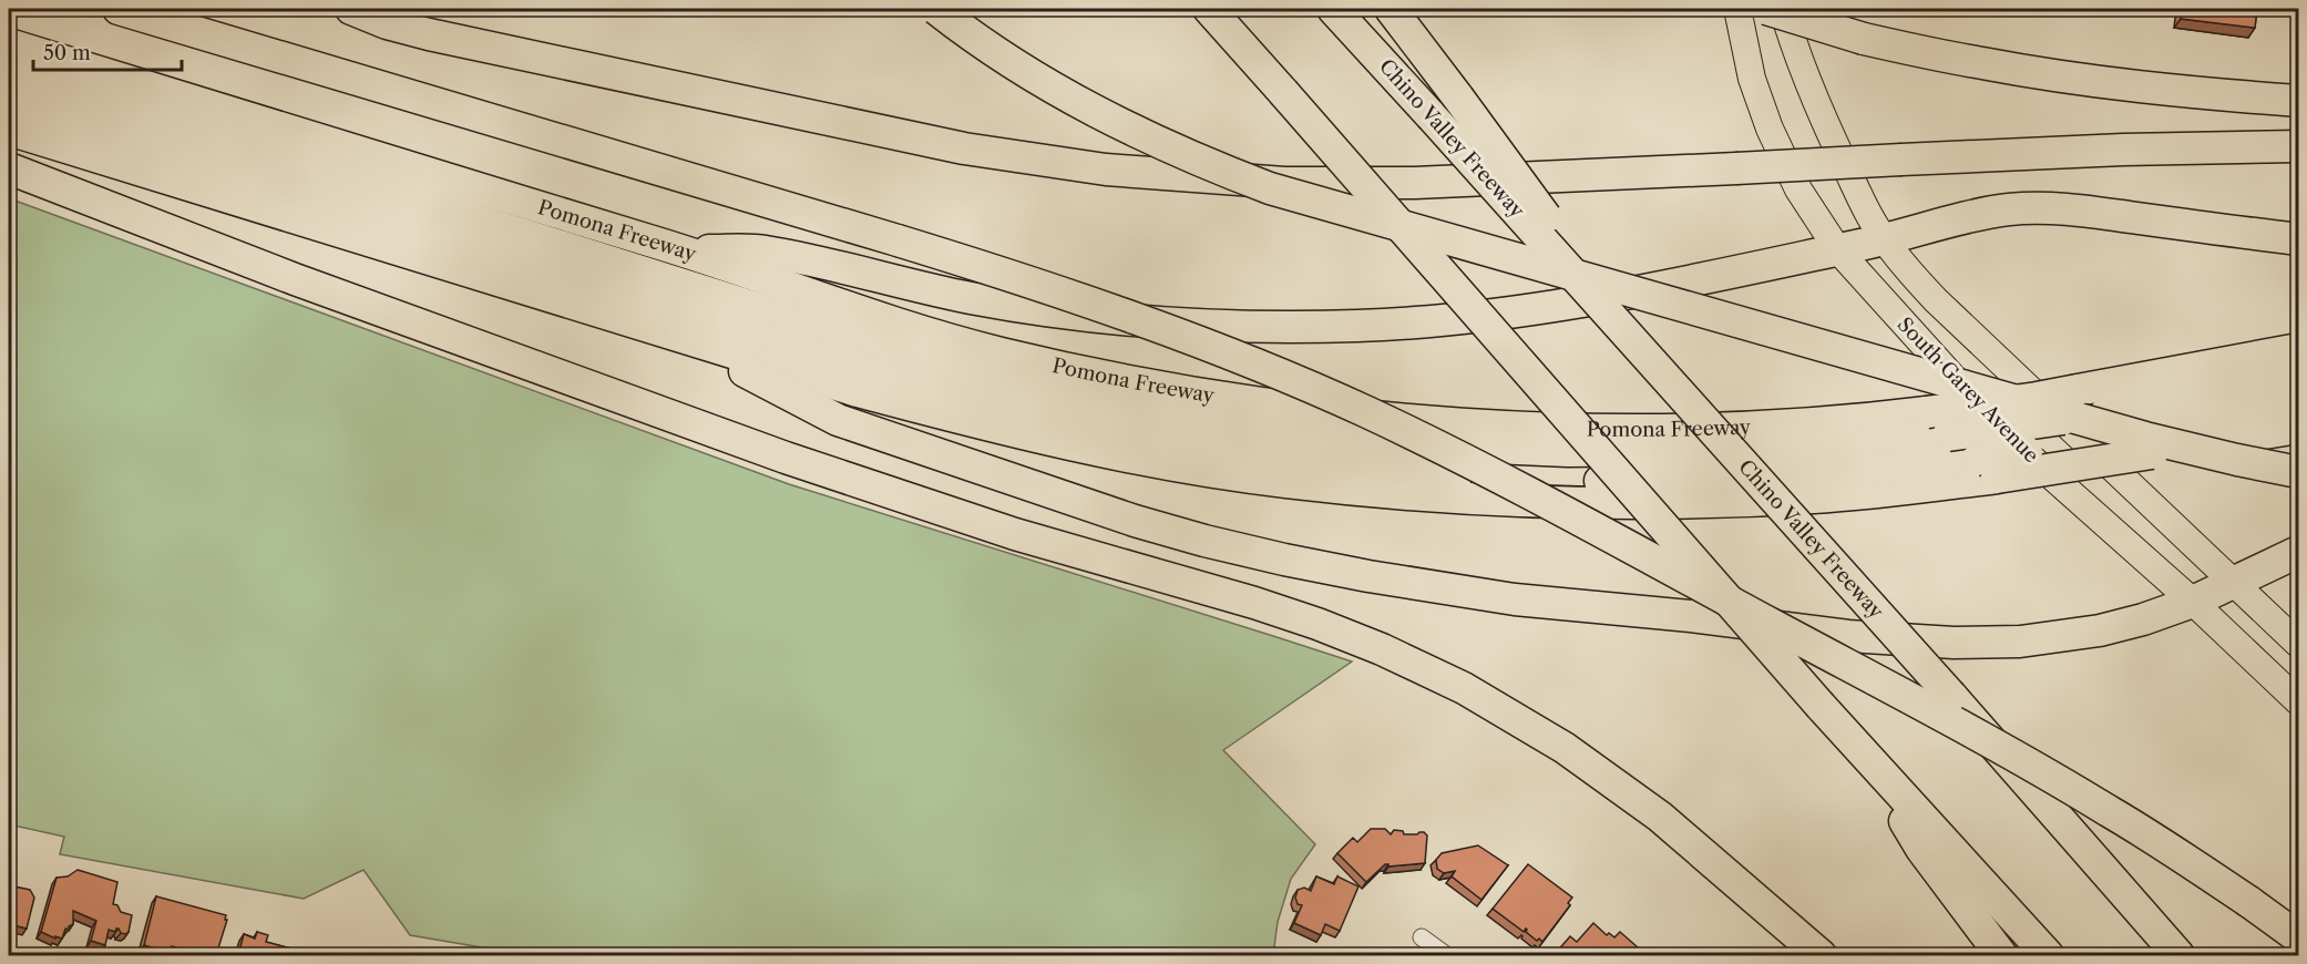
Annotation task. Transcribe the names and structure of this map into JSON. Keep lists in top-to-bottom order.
{
  "streets": {
    "highway": ["Chino Valley Freeway", "Pomona Freeway"],
    "main road": ["South Garey Avenue"]
  },
  "scale_bar": "50 m"
}
